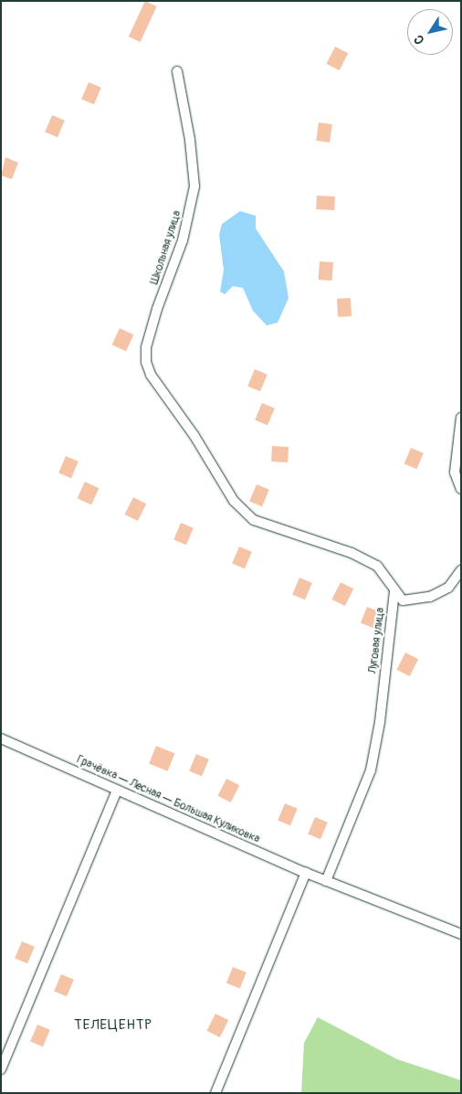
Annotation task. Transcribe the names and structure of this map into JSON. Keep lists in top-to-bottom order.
{
  "streets": {
    "street": ["Школьная улица", "Луговая улица", "Грачёвка — Лесная — Большая Куликовка"]
  },
  "crossings": [
    ["Школьная улица", "Луговая улица"],
    ["Луговая улица", "Грачёвка — Лесная — Большая Куликовка"]
  ],
  "districts": ["ТЕЛЕЦЕНТР"],
  "north": "bottom left"
}
